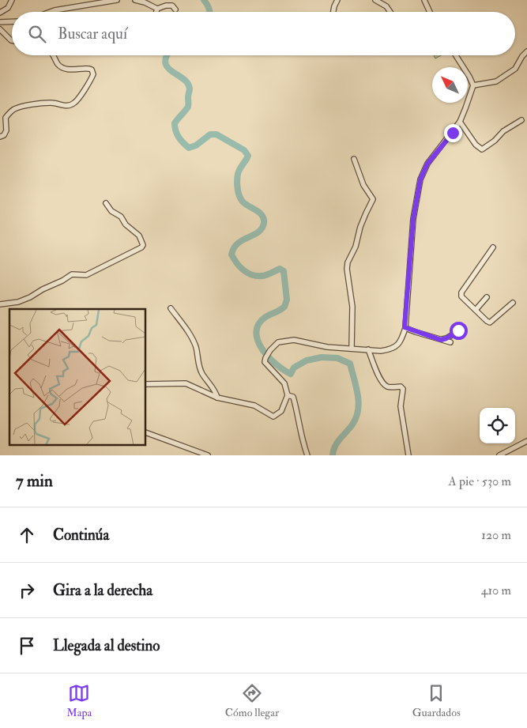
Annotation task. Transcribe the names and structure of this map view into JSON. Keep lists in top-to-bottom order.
{
  "north": "top left",
  "page": {
    "search": "Buscar aquí",
    "heading": ["7 min", "A pie · 530 m"],
    "list": [
      ["Continúa", "120 m"],
      ["Gira a la derecha", "410 m"],
      "Llegada al destino"
    ],
    "nav": ["Mapa", "Cómo llegar", "Guardados"]
  }
}
